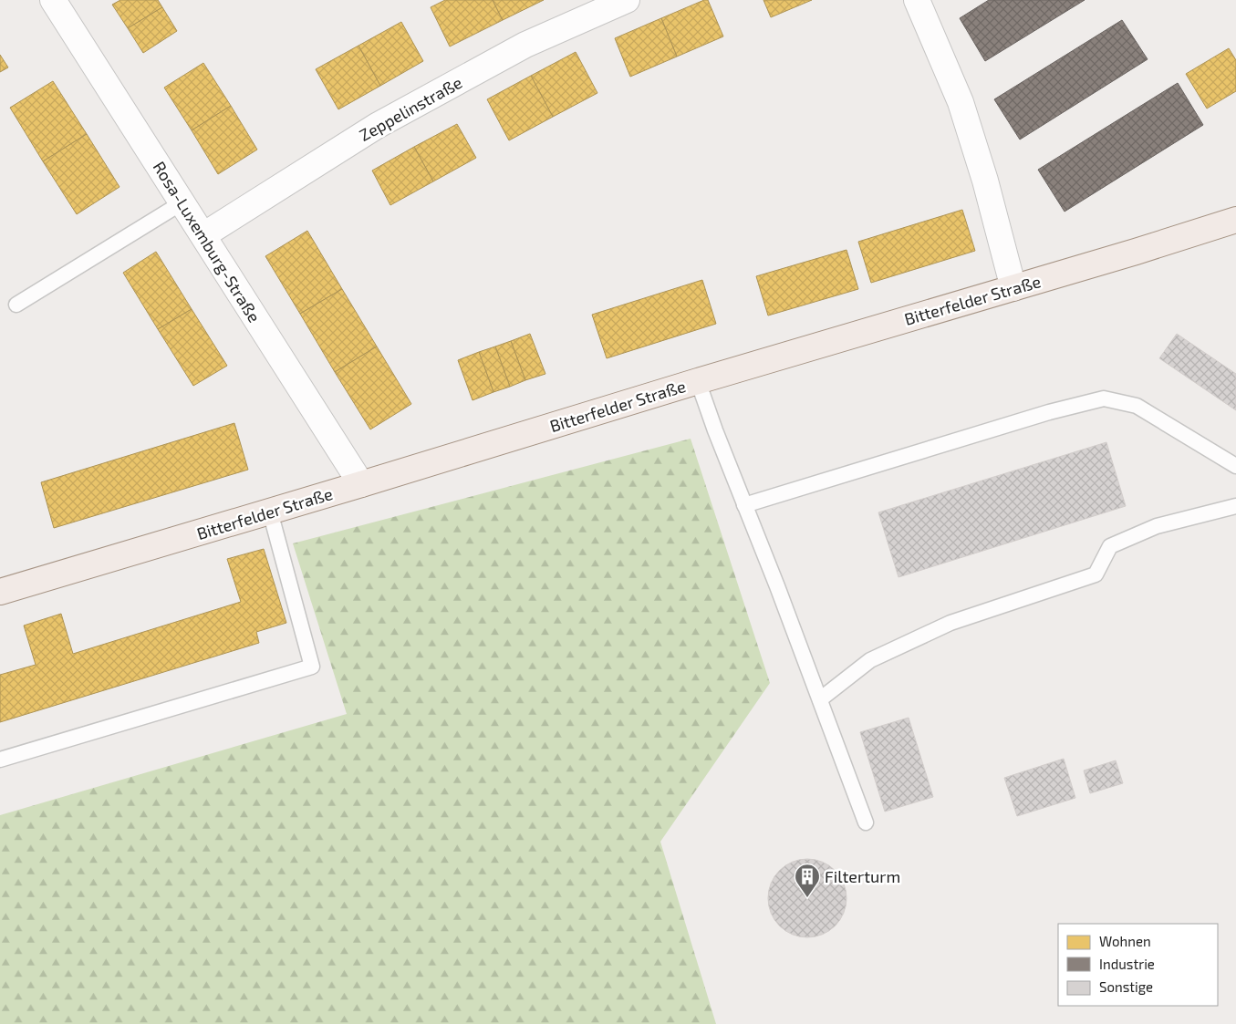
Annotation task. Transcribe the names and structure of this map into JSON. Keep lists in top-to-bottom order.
{
  "streets": {
    "main road": ["Bitterfelder Straße"],
    "street": ["Zeppelinstraße", "Rosa-Luxemburg-Straße"]
  },
  "crossings": [
    ["Zeppelinstraße", "Rosa-Luxemburg-Straße"],
    ["Rosa-Luxemburg-Straße", "Bitterfelder Straße"]
  ],
  "places": {
    "building": ["Filterturm"]
  },
  "legend": ["Wohnen", "Industrie", "Sonstige"]
}
